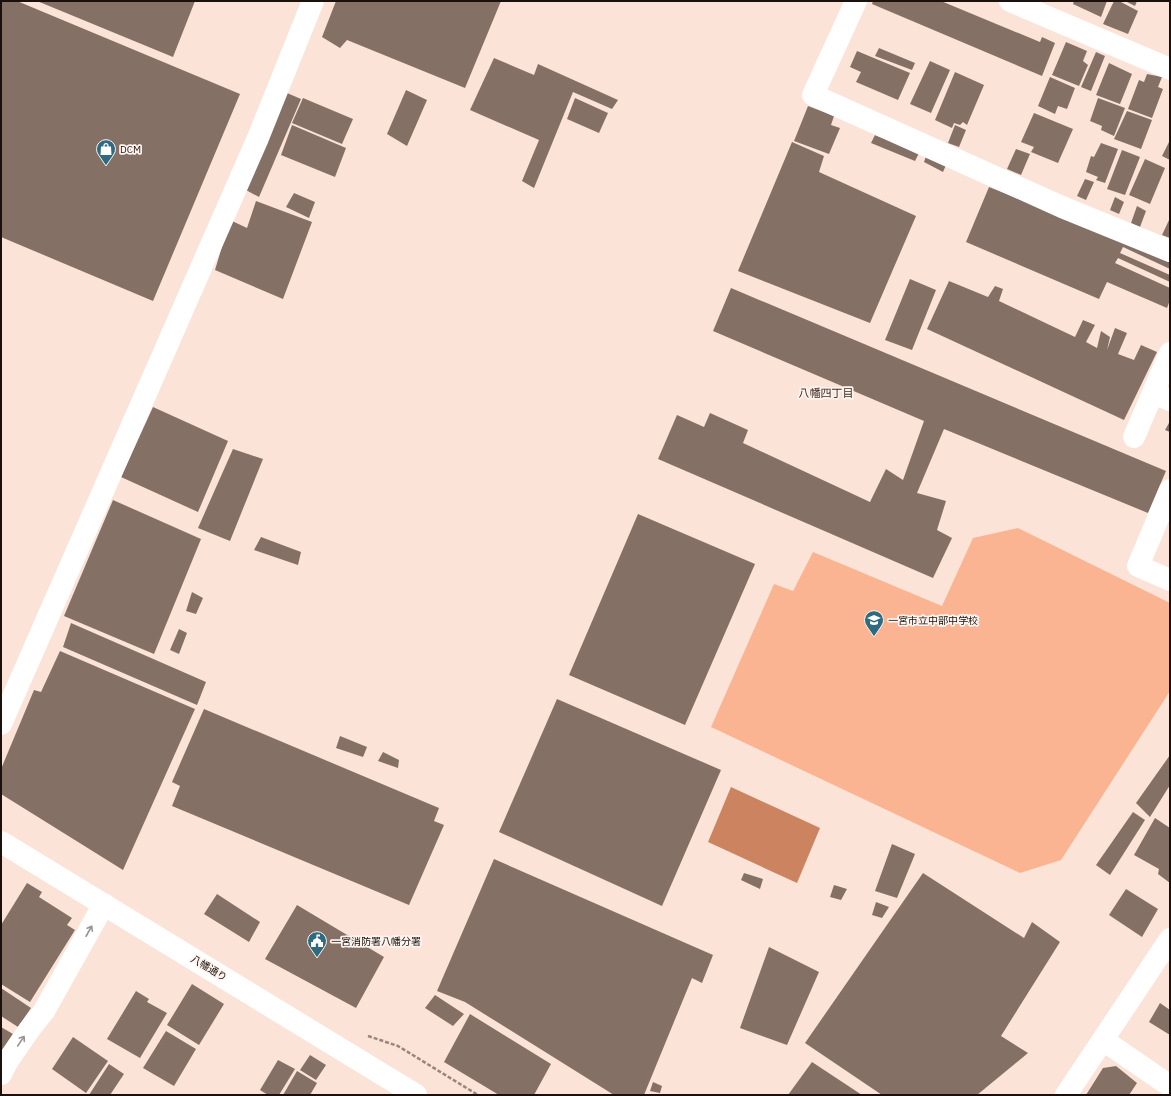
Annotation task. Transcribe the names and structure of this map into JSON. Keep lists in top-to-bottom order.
{
  "streets": {
    "street": ["八幡通り"]
  },
  "districts": ["八幡四丁目"],
  "places": {
    "shop": ["DCM"],
    "school or university": ["一宮市立中部中学校"],
    "public building": ["一宮消防署八幡分署"]
  }
}
